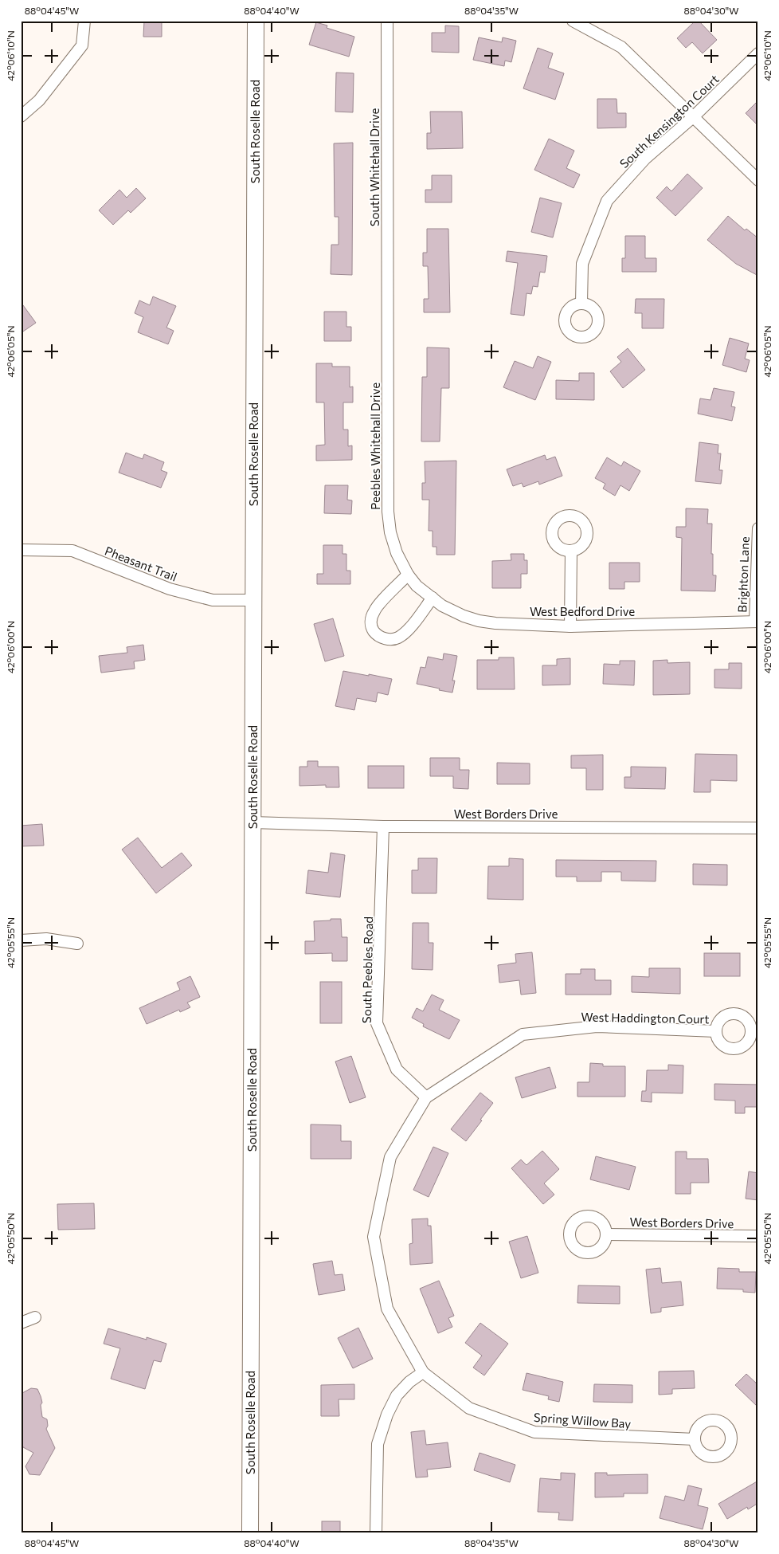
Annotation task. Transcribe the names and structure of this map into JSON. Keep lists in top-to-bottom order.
{
  "streets": {
    "main road": ["South Roselle Road"],
    "street": [
      "South Kensington Court",
      "South Whitehall Drive",
      "Peebles Whitehall Drive",
      "Pheasant Trail",
      "Brighton Lane",
      "West Bedford Drive",
      "West Borders Drive",
      "South Peebles Road",
      "West Haddington Court",
      "Spring Willow Bay"
    ]
  },
  "crossings": [
    ["South Roselle Road", "Pheasant Trail"],
    ["South Roselle Road", "West Borders Drive"],
    ["South Whitehall Drive", "Peebles Whitehall Drive"],
    ["Peebles Whitehall Drive", "West Bedford Drive"],
    ["Brighton Lane", "West Bedford Drive"],
    ["West Borders Drive", "South Peebles Road"],
    ["South Peebles Road", "West Haddington Court"],
    ["South Peebles Road", "Spring Willow Bay"],
    ["West Haddington Court", "Spring Willow Bay"]
  ],
  "coordinates": [
    "88°04'45\"W",
    "88°04'40\"W",
    "88°04'35\"W",
    "88°04'30\"W",
    "42°06'10\"N",
    "42°06'05\"N",
    "42°06'00\"N",
    "42°05'55\"N",
    "42°05'50\"N"
  ]
}
